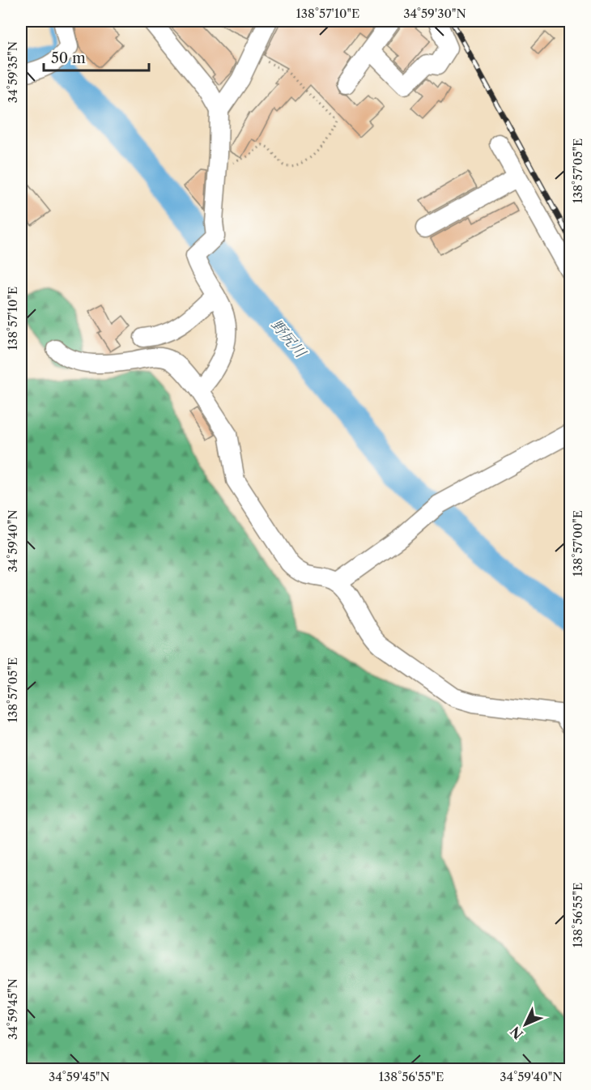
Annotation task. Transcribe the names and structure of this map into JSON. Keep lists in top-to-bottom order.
{
  "water": ["野尻川"],
  "scale_bar": "50 m",
  "north": "bottom left",
  "coordinates": [
    "138°57'10\"E",
    "34°59'30\"N",
    "34°59'35\"N",
    "138°57'05\"E",
    "34°59'40\"N",
    "138°57'00\"E",
    "138°56'55\"E",
    "34°59'45\"N"
  ]
}
